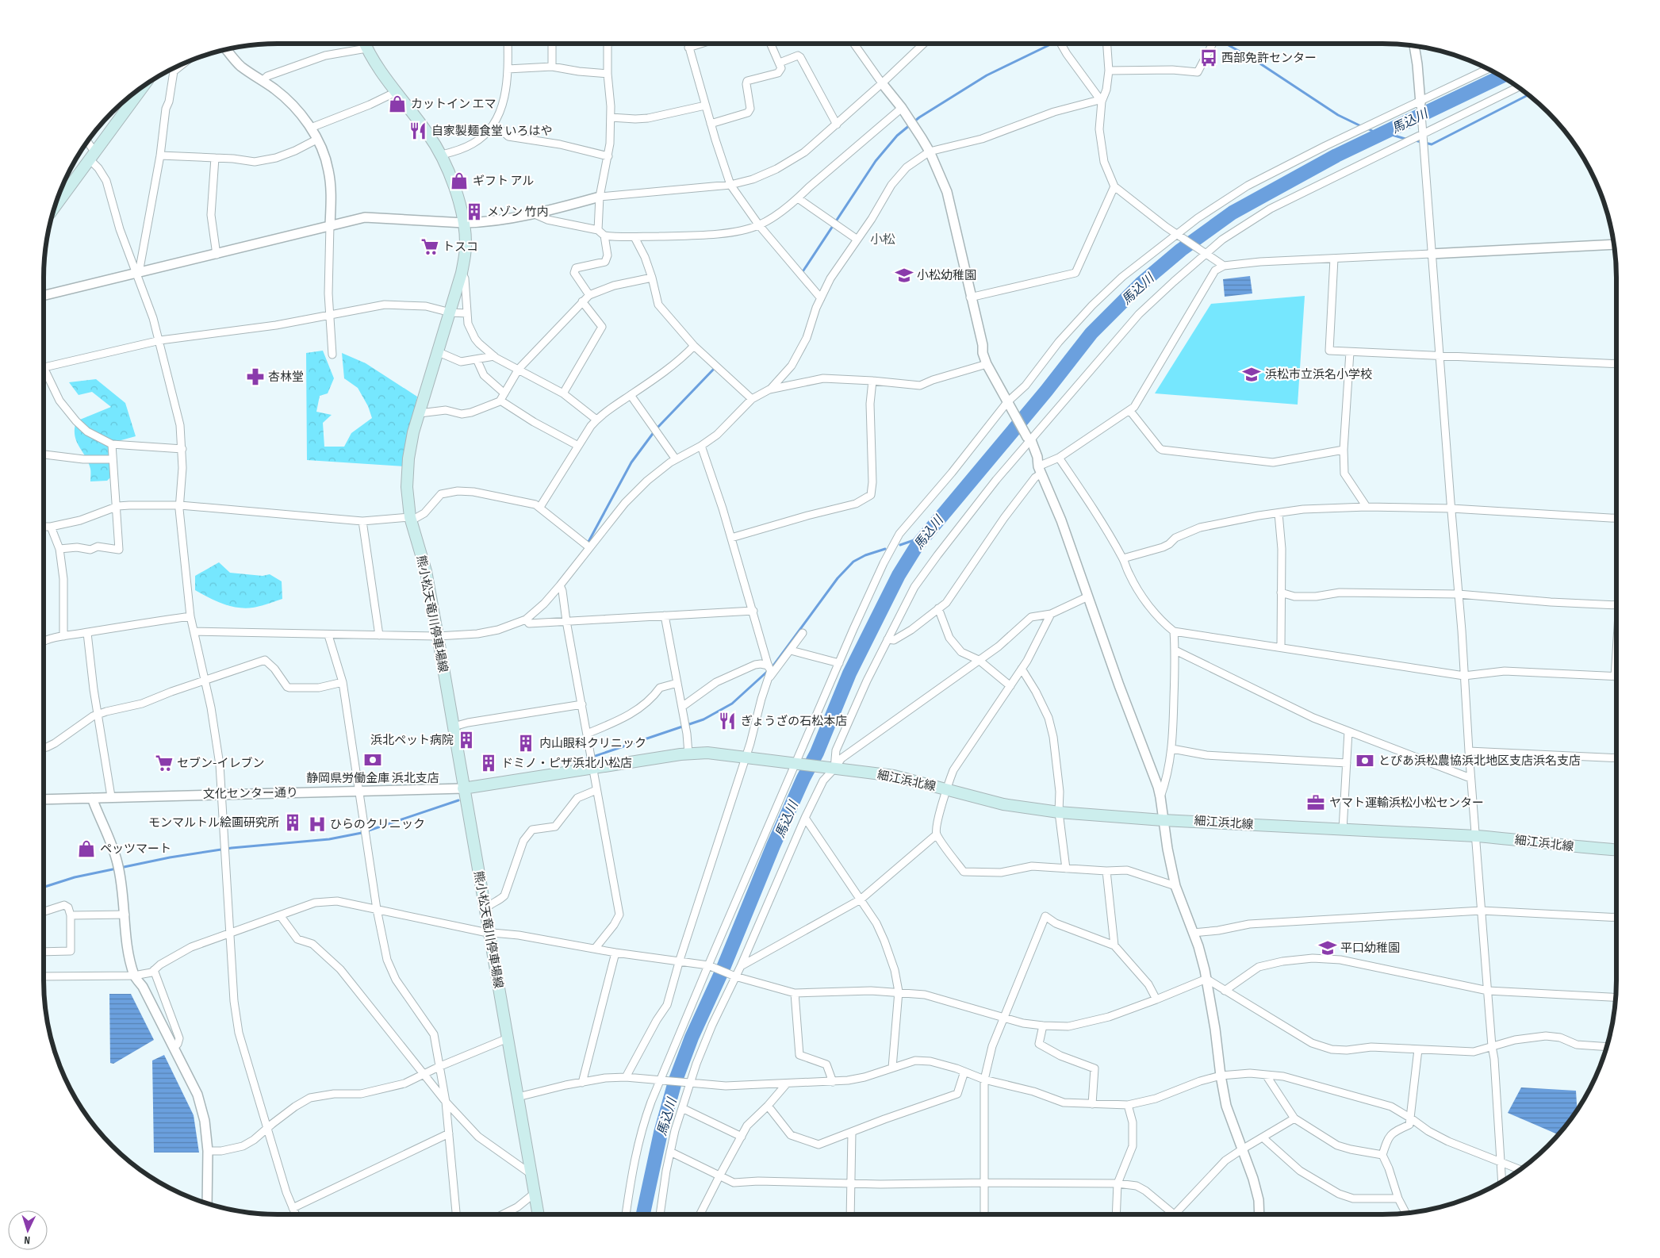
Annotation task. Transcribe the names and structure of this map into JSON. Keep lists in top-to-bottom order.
{
  "streets": {
    "main road": ["熊小松天竜川停車場線", "細江浜北線"],
    "street": ["文化センター通り"]
  },
  "crossings": [
    ["熊小松天竜川停車場線", "文化センター通り"]
  ],
  "districts": ["小松"],
  "water": ["馬込川"],
  "places": {
    "bus stop": ["西部免許センター"],
    "shop": ["カットイン エマ", "ギフト アル", "ペッツマート"],
    "restaurant": ["自家製麺食堂 いろはや", "ぎょうざの石松本店"],
    "building": [
      "メゾン 竹内",
      "浜北ペット病院",
      "内山眼科クリニック",
      "ドミノ・ピザ浜北小松店",
      "モンマルトル絵画研究所"
    ],
    "supermarket": ["トスコ", "セブン-イレブン"],
    "school or university": ["小松幼稚園", "浜松市立浜名小学校", "平口幼稚園"],
    "pharmacy": ["杏林堂"],
    "bank": ["静岡県労働金庫 浜北支店", "とぴあ浜松農協浜北地区支店浜名支店"],
    "office": ["ヤマト運輸浜松小松センター"],
    "hospital": ["ひらのクリニック"]
  },
  "north": "bottom"
}
